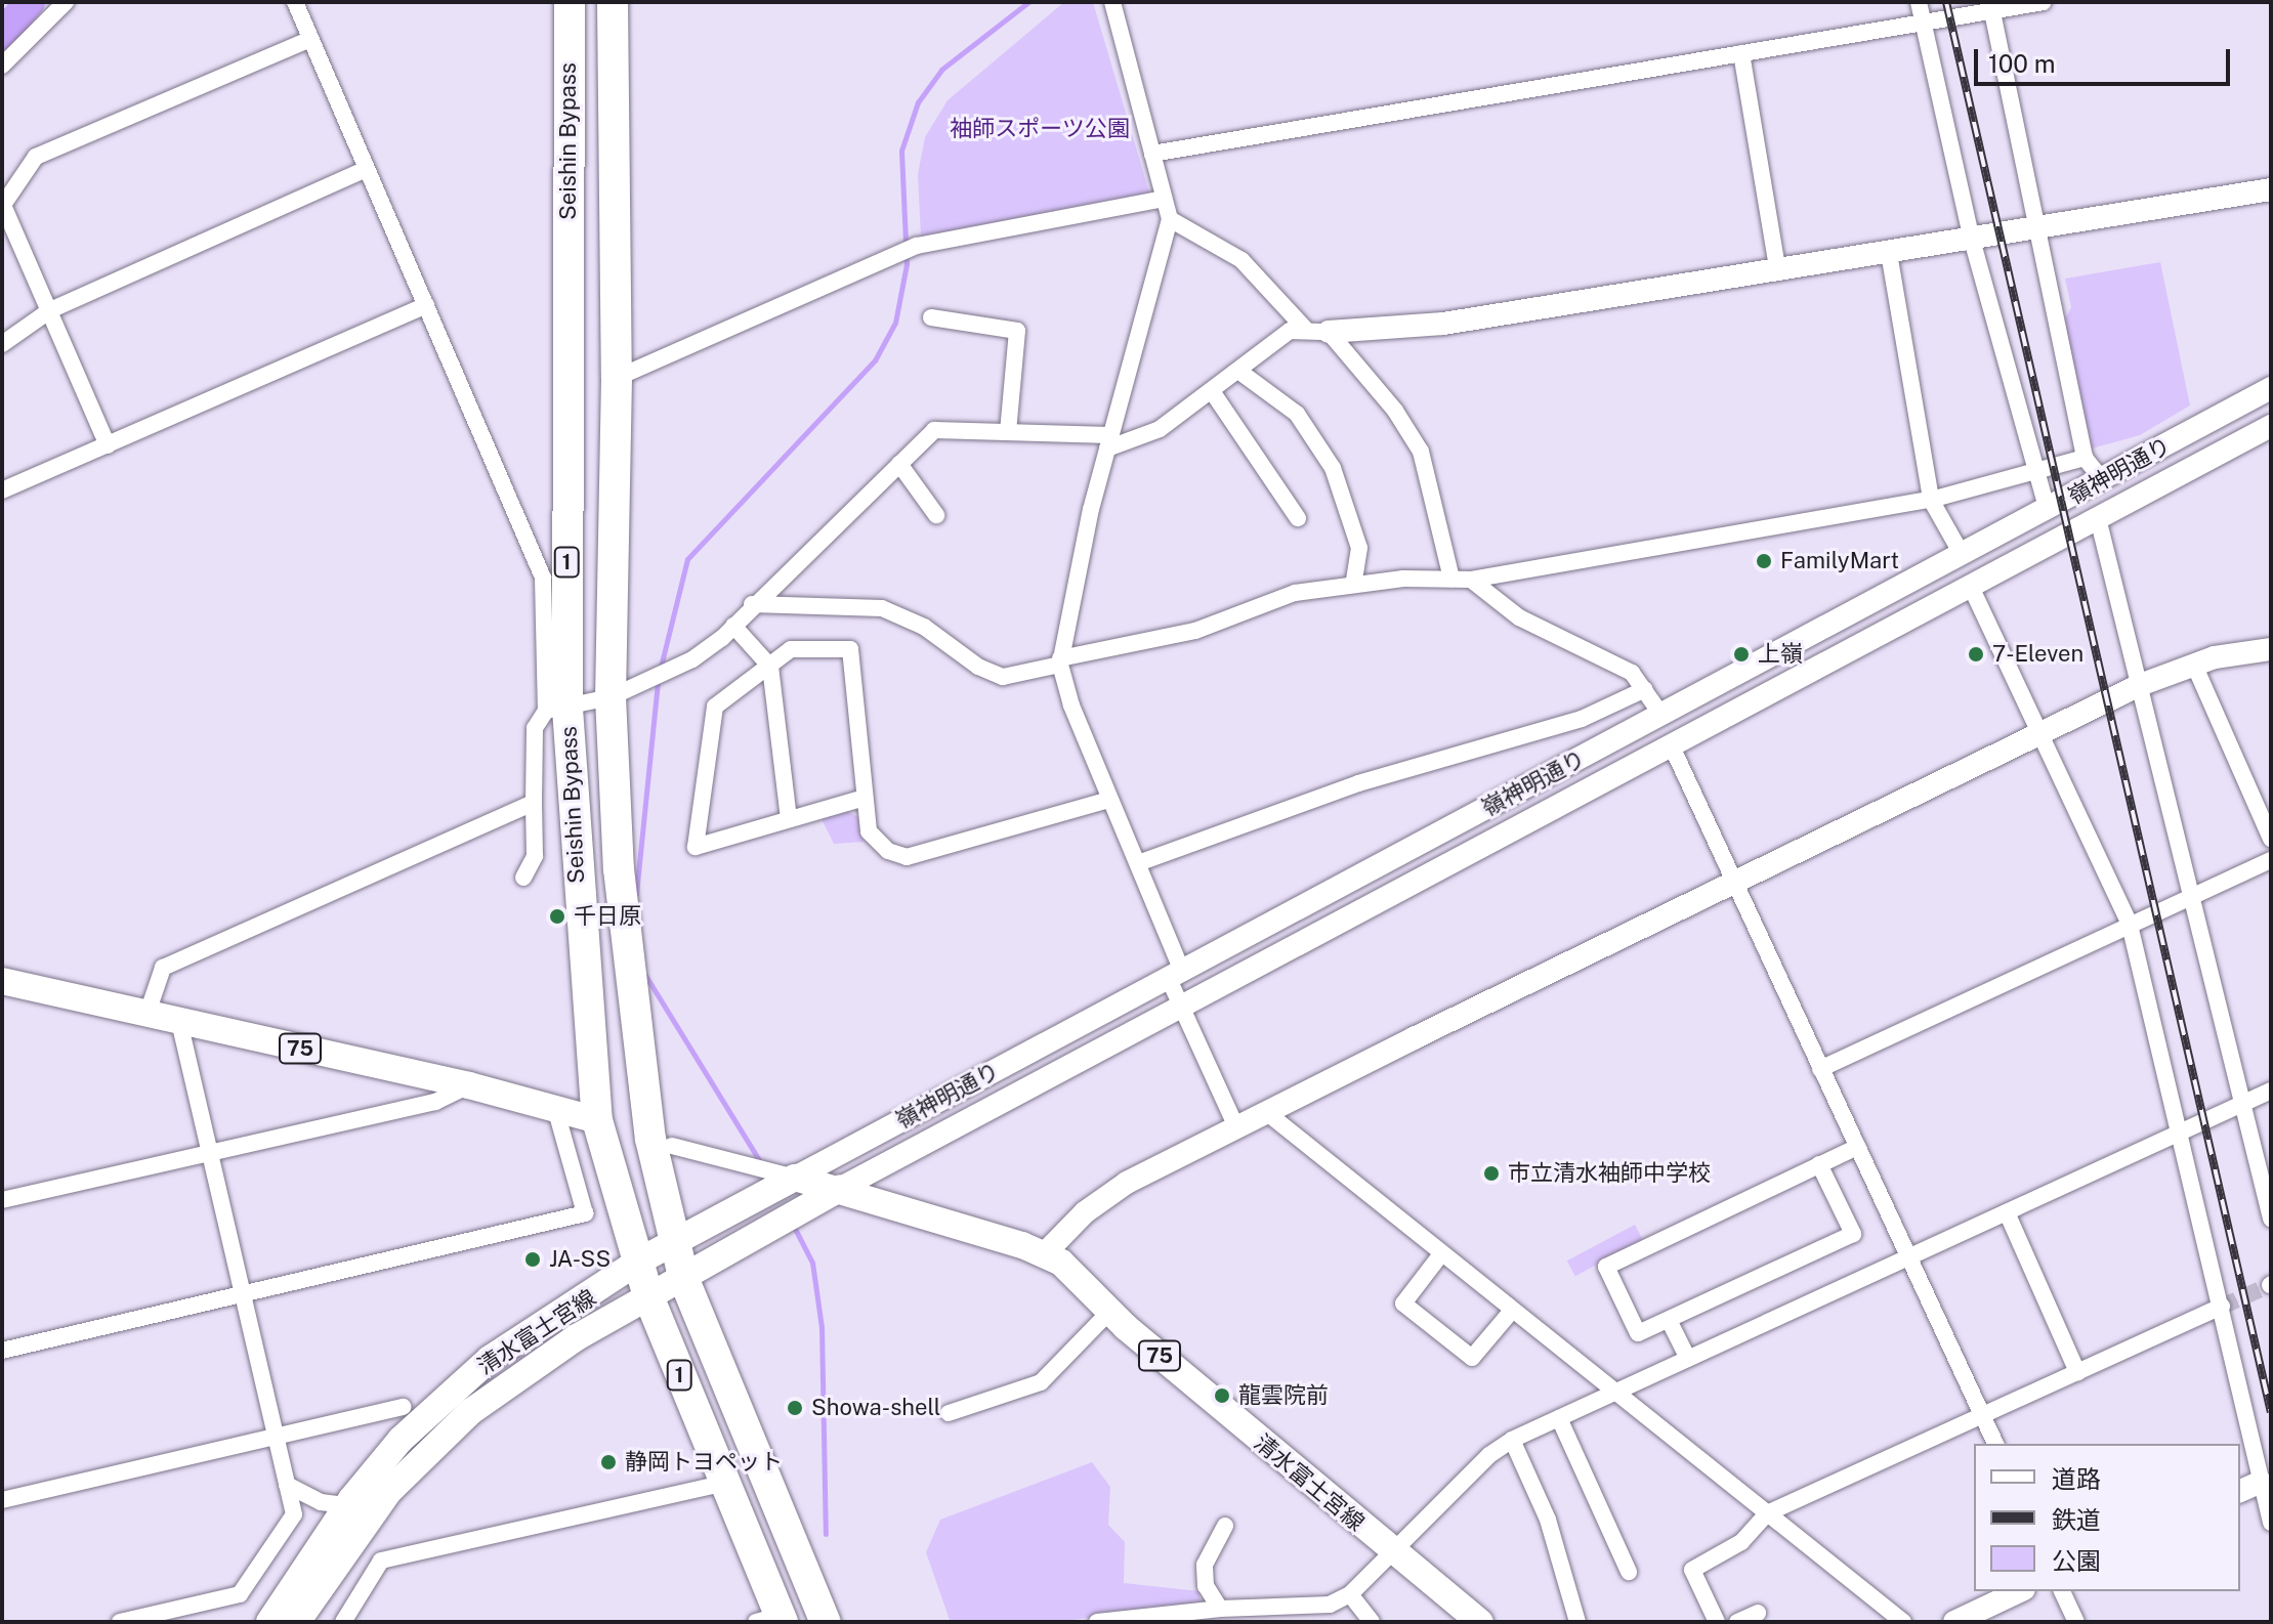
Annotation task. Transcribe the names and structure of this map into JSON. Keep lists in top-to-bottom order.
{
  "streets": {
    "highway": ["Seishin Bypass", "1"],
    "main road": ["嶺神明通り", "75", "清水富士宮線"]
  },
  "crossings": [
    ["Seishin Bypass", "75"],
    ["Seishin Bypass", "清水富士宮線"],
    ["嶺神明通り", "清水富士宮線"]
  ],
  "parks": ["袖師スポーツ公園"],
  "places": [
    "FamilyMart",
    "上嶺",
    "7-Eleven",
    "千日原",
    "市立清水袖師中学校",
    "JA-SS",
    "龍雲院前",
    "Showa-shell",
    "静岡トヨペット"
  ],
  "legend": ["道路", "鉄道", "公園"],
  "scale_bar": "100 m"
}
